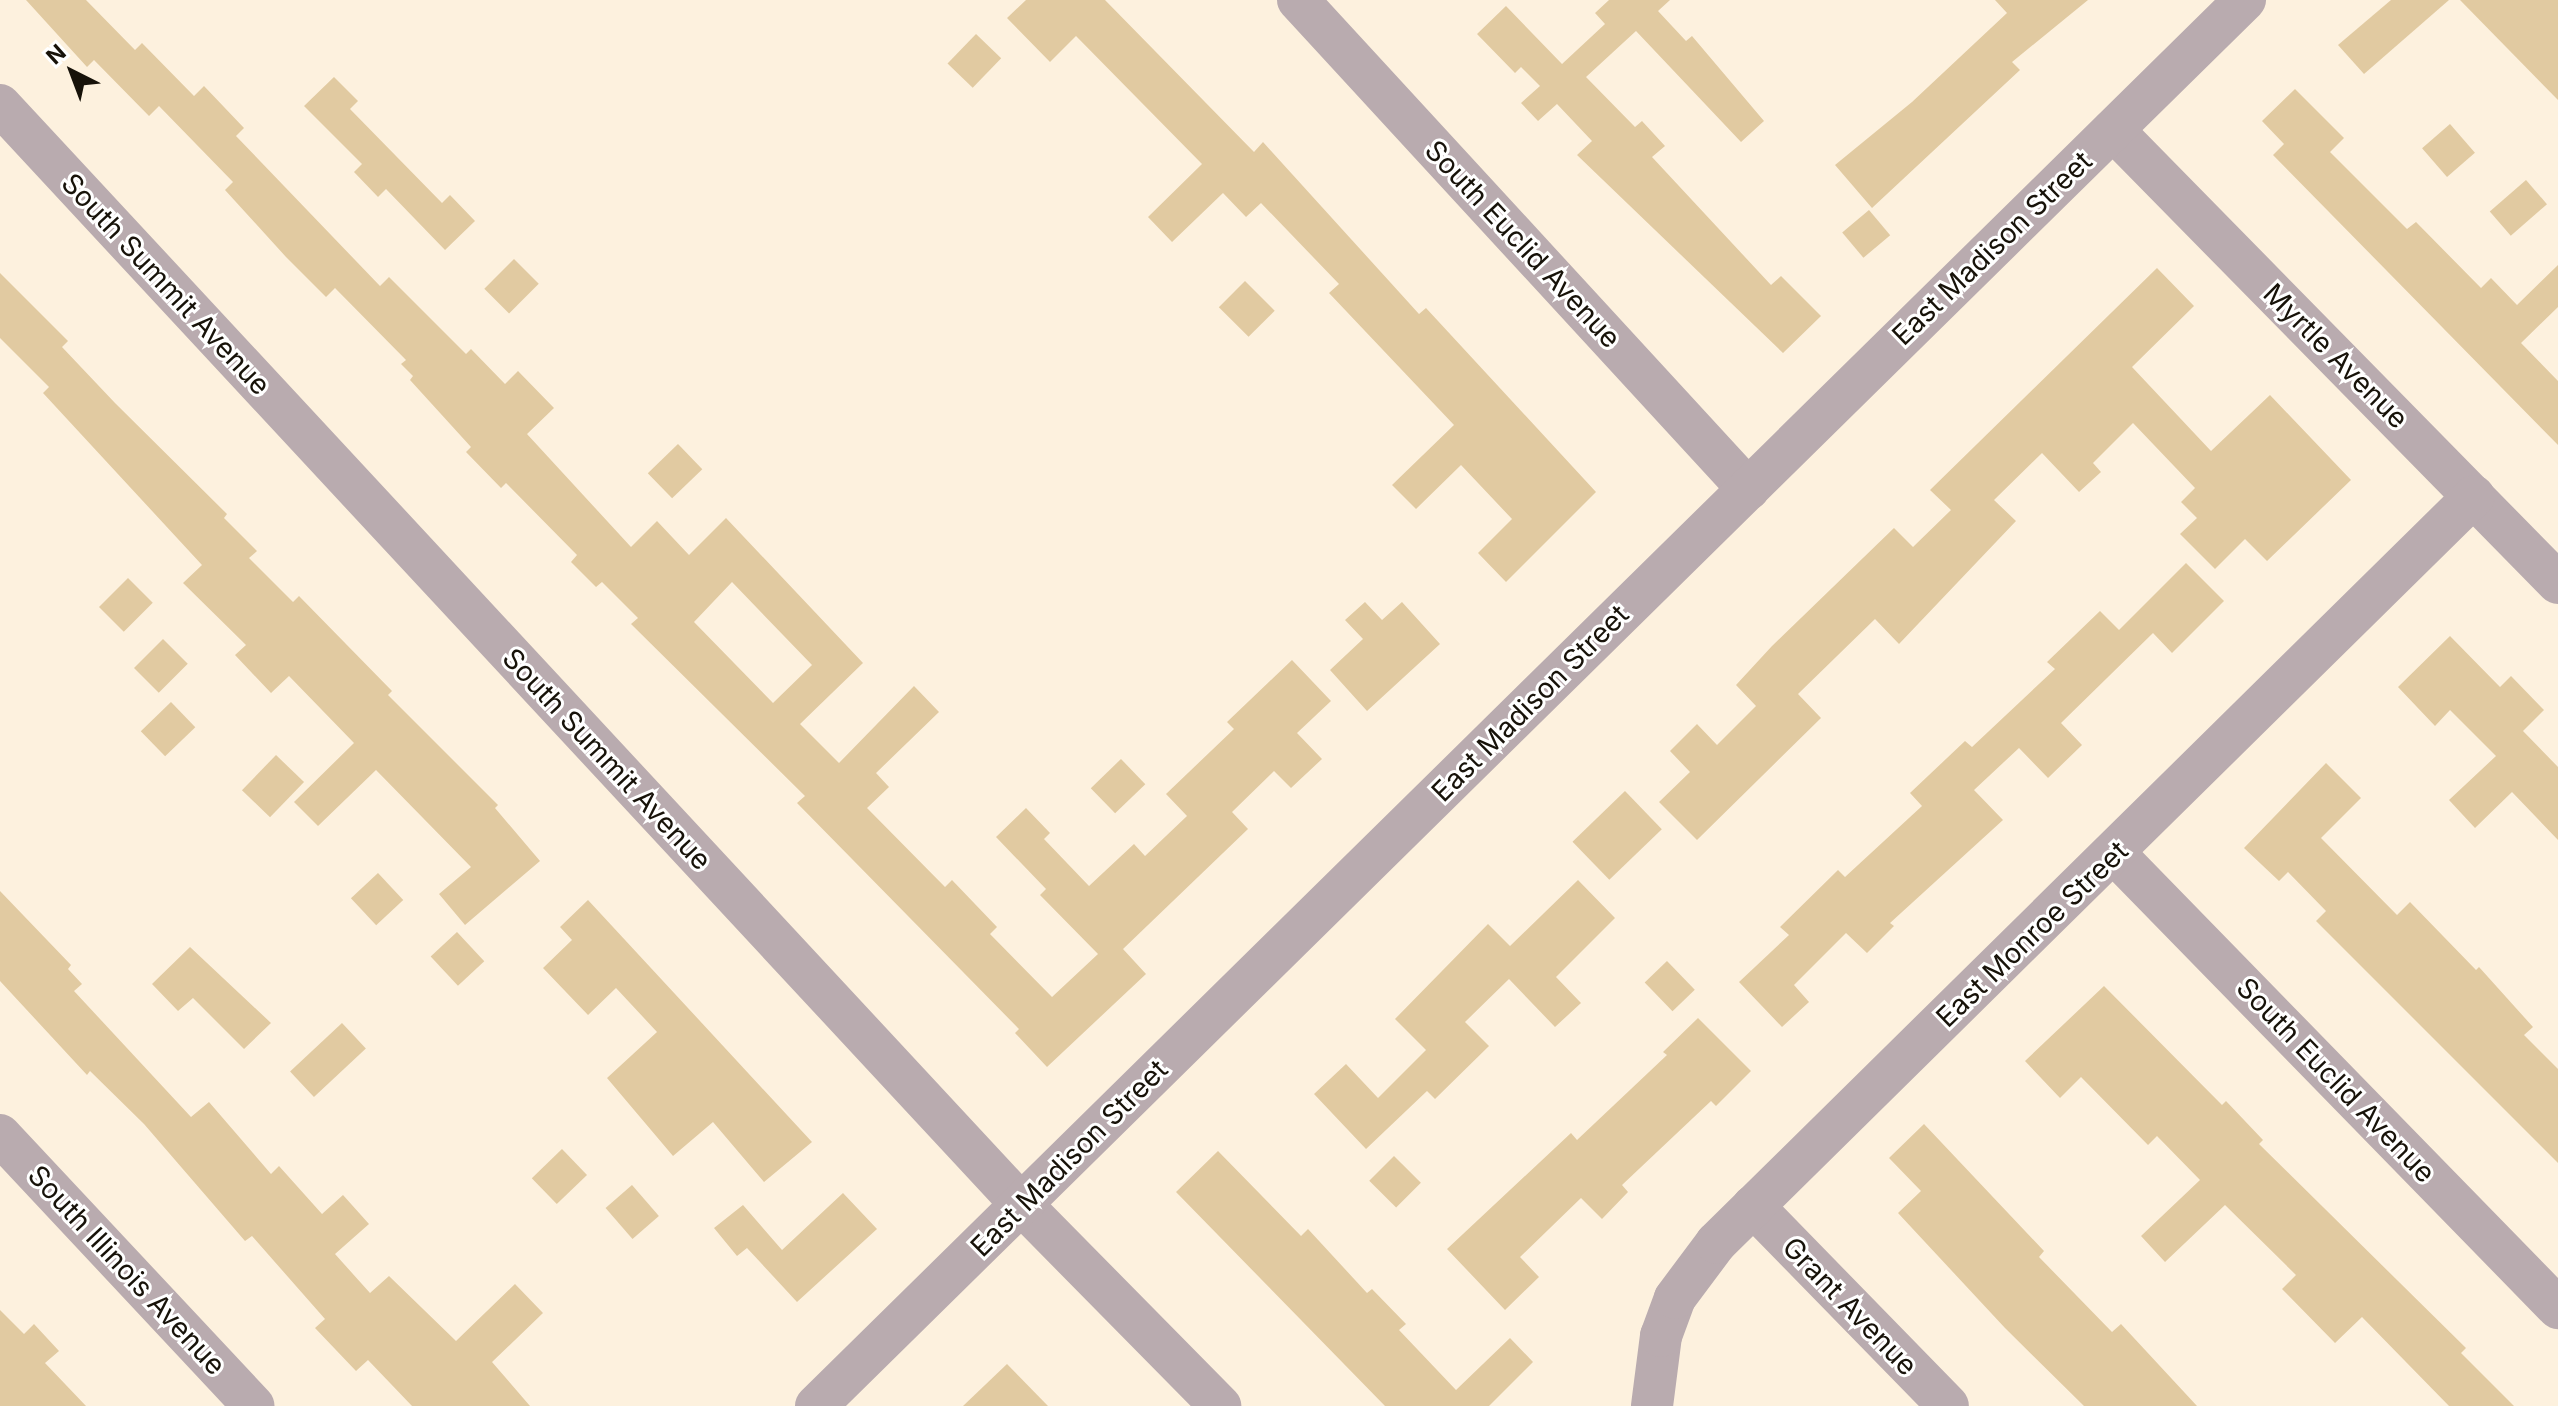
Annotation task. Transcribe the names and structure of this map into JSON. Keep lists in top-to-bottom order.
{
  "streets": {
    "street": [
      "South Euclid Avenue",
      "East Madison Street",
      "South Summit Avenue",
      "Myrtle Avenue",
      "East Monroe Street",
      "South Illinois Avenue",
      "Grant Avenue"
    ]
  },
  "crossings": [
    ["South Euclid Avenue", "East Madison Street"],
    ["South Euclid Avenue", "East Monroe Street"],
    ["East Madison Street", "South Summit Avenue"],
    ["East Madison Street", "Myrtle Avenue"],
    ["Myrtle Avenue", "East Monroe Street"],
    ["East Monroe Street", "Grant Avenue"]
  ],
  "north": "top left"
}
